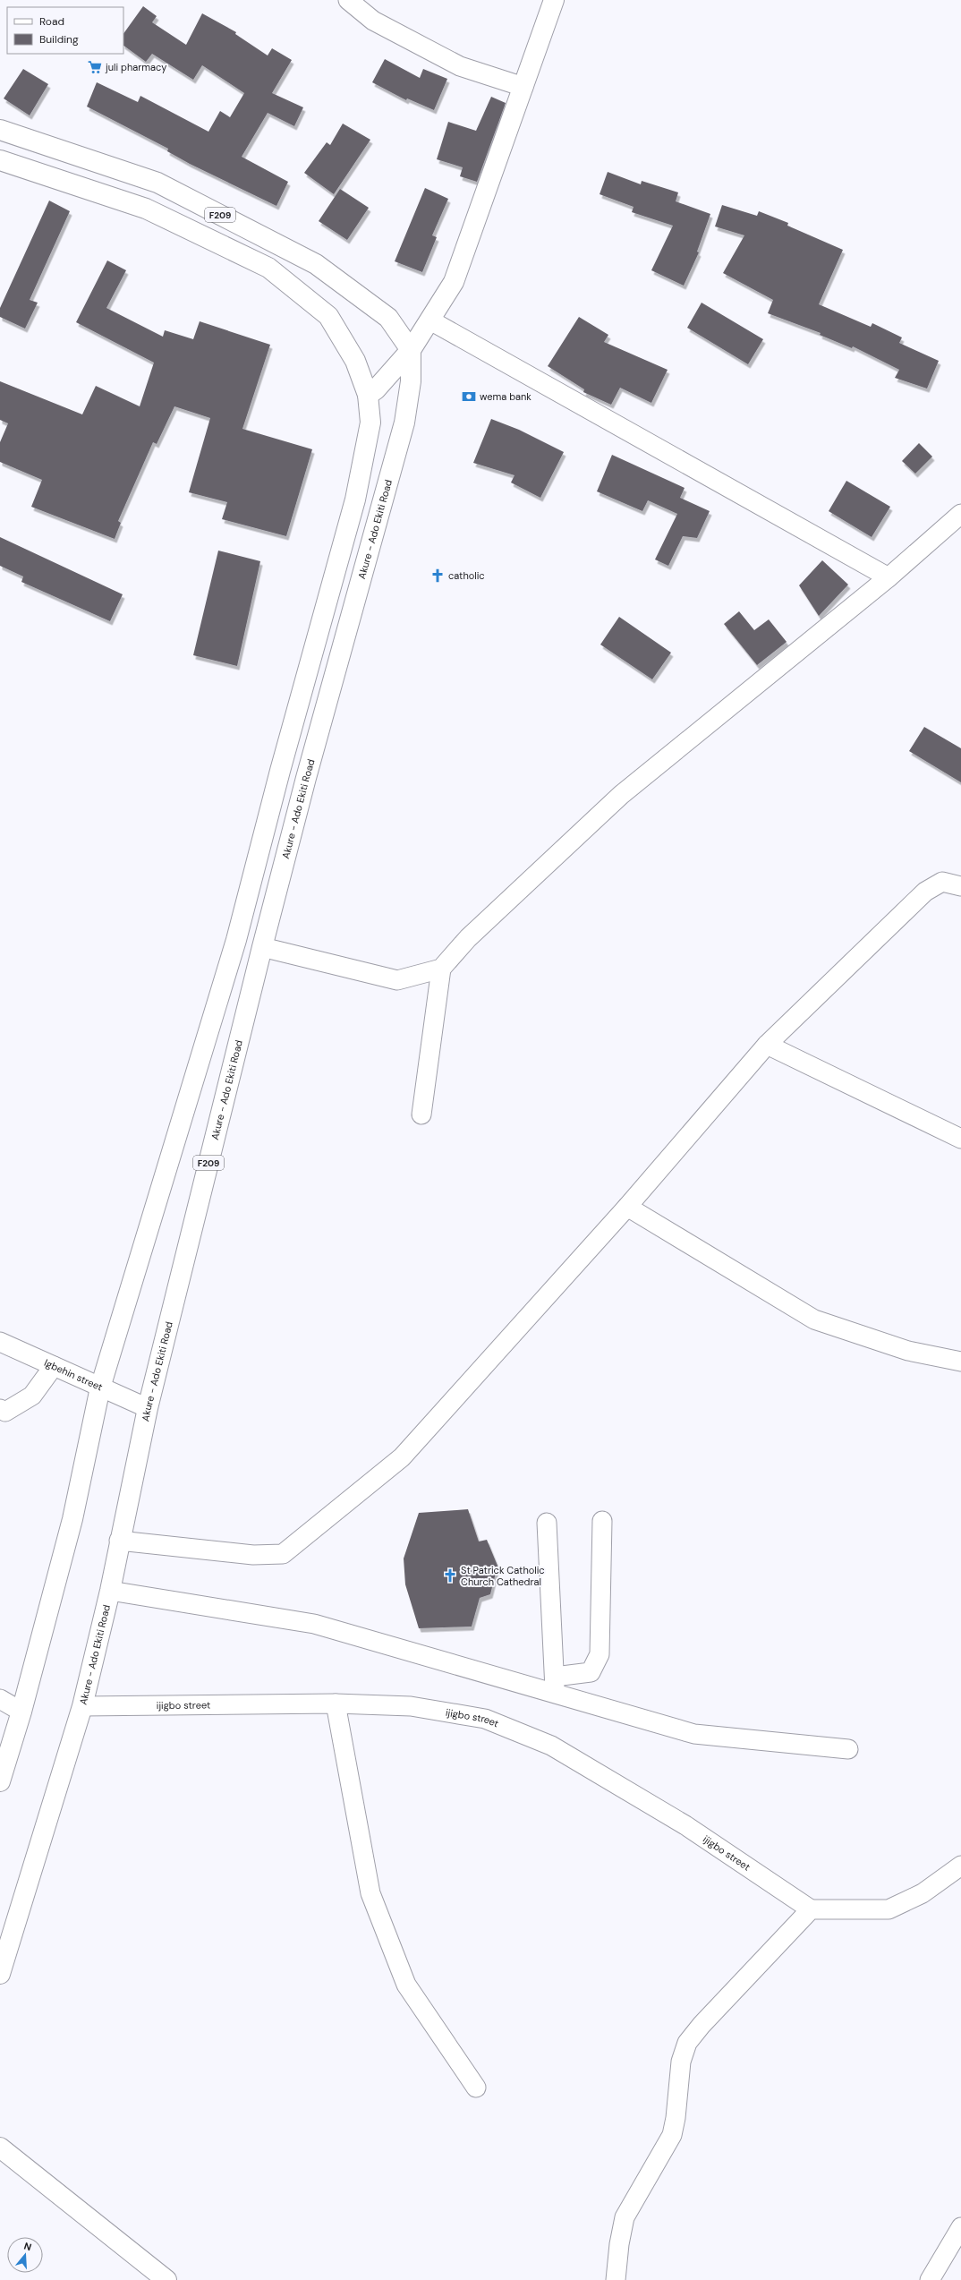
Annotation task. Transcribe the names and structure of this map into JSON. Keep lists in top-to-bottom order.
{
  "streets": {
    "main road": ["F209", "Akure - Ado Ekiti Road"],
    "street": ["Igbehin street", "ijigbo street"]
  },
  "crossings": [
    ["F209", "Akure - Ado Ekiti Road"],
    ["F209", "Igbehin street"],
    ["Akure - Ado Ekiti Road", "Igbehin street"],
    ["Akure - Ado Ekiti Road", "ijigbo street"]
  ],
  "places": {
    "supermarket": ["juli pharmacy"],
    "bank": ["wema bank"],
    "church": ["catholic", "St Patrick Catholic Church Cathedral"]
  },
  "legend": ["Road", "Building"],
  "north": "top"
}
